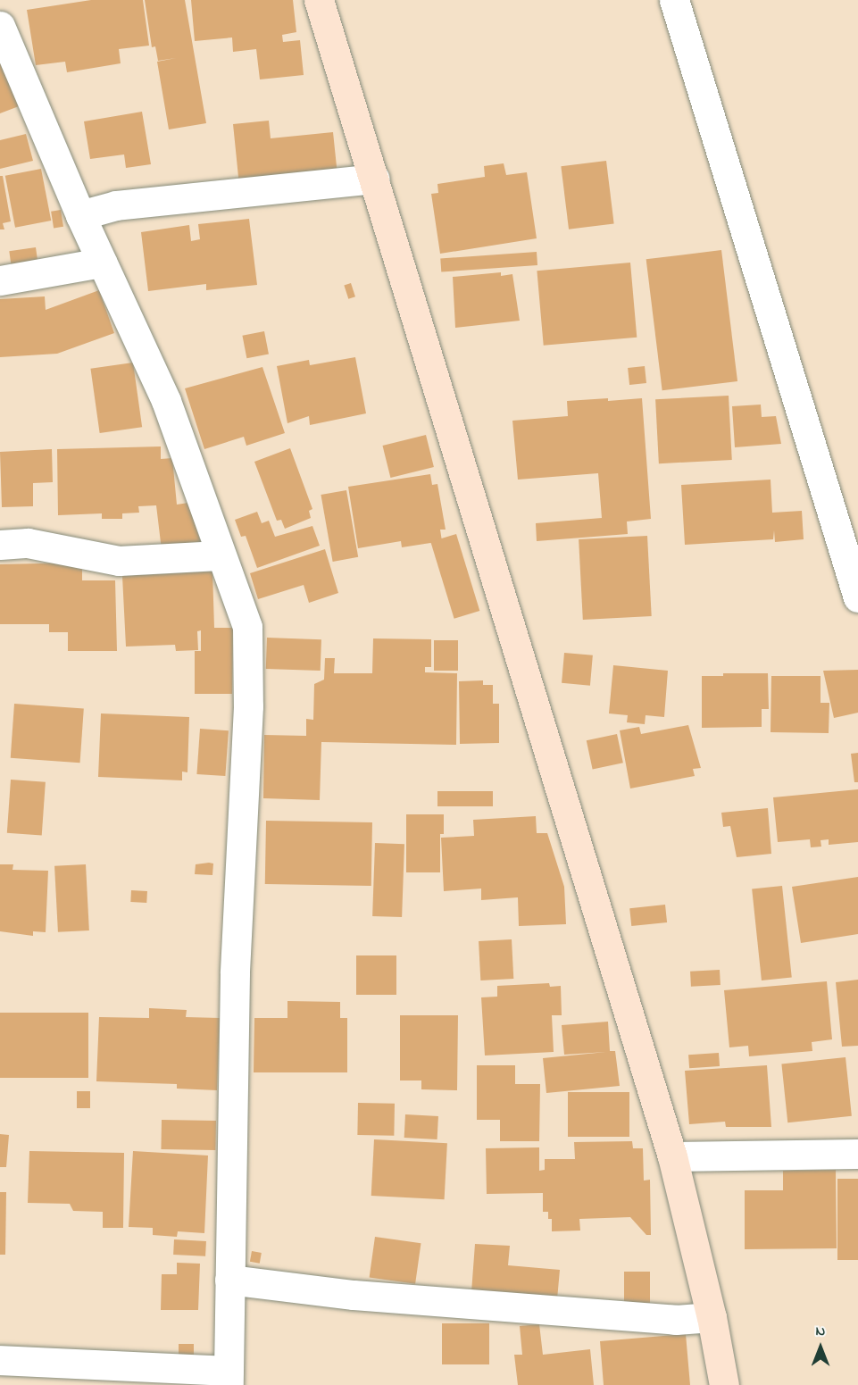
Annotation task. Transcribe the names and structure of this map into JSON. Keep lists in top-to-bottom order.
{
  "north": "top"
}
